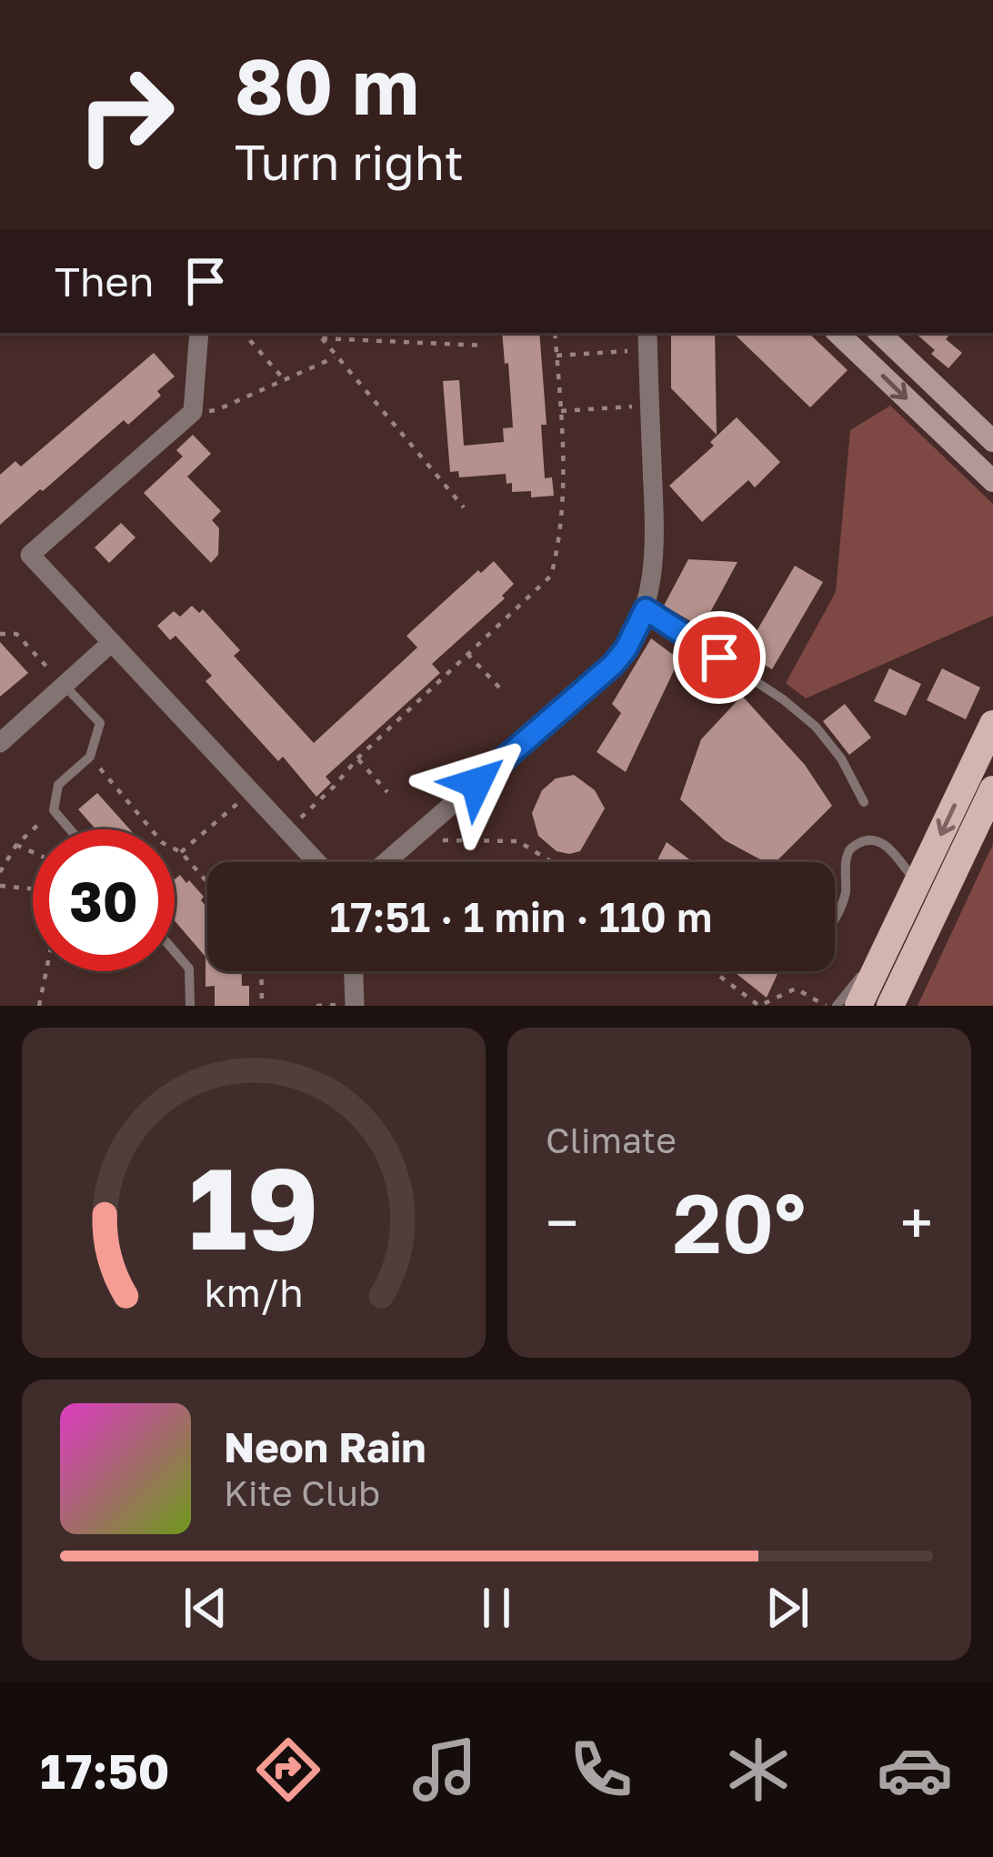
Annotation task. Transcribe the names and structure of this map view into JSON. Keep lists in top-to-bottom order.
{
  "page": {
    "turn": ["80 m", "Turn right"],
    "then": "Then",
    "limit": "30",
    "trip": "17:51 · 1 min · 110 m",
    "tile": "Climate",
    "heat": ["−", "20°", "+"],
    "song": ["Neon Rain", "Kite Club"],
    "tabs": "17:50",
    "gauge": ["19", "km/h"]
  }
}
